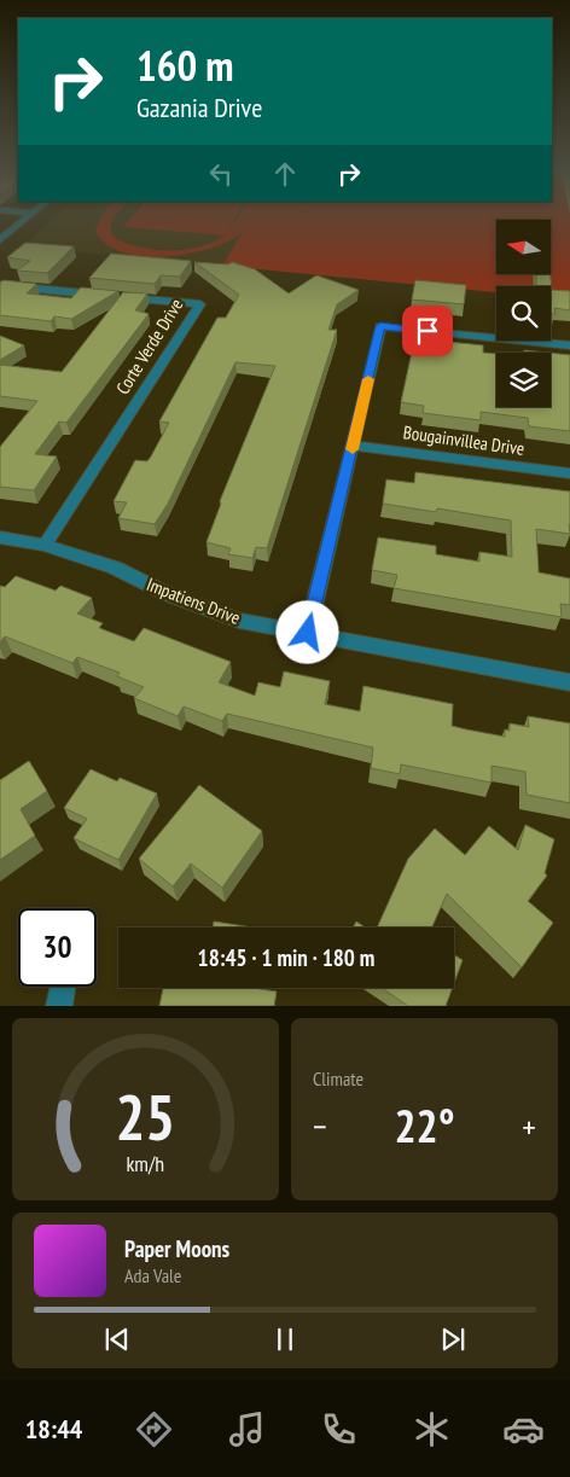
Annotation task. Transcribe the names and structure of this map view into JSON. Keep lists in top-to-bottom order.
{
  "streets": {
    "street": ["Corte Verde Drive", "Bougainvillea Drive", "Impatiens Drive"]
  },
  "crossings": [
    ["Corte Verde Drive", "Impatiens Drive"]
  ],
  "north": "left",
  "page": {
    "turn": ["160 m", "Gazania Drive"],
    "limit": "30",
    "trip": "18:45 · 1 min · 180 m",
    "tile": "Climate",
    "heat": ["−", "22°", "+"],
    "song": ["Paper Moons", "Ada Vale"],
    "tabs": "18:44",
    "gauge": ["25", "km/h"]
  }
}
